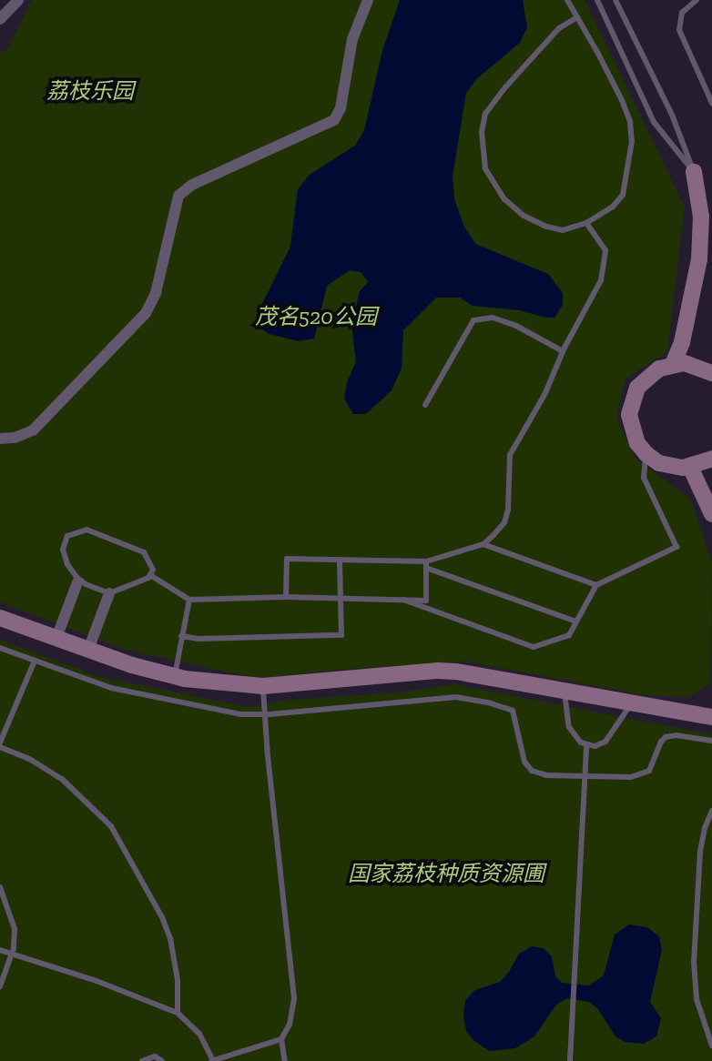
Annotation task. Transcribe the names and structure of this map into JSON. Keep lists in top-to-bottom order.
{
  "parks": ["荔枝乐园", "茂名520公园", "国家荔枝种质资源圃"]
}
